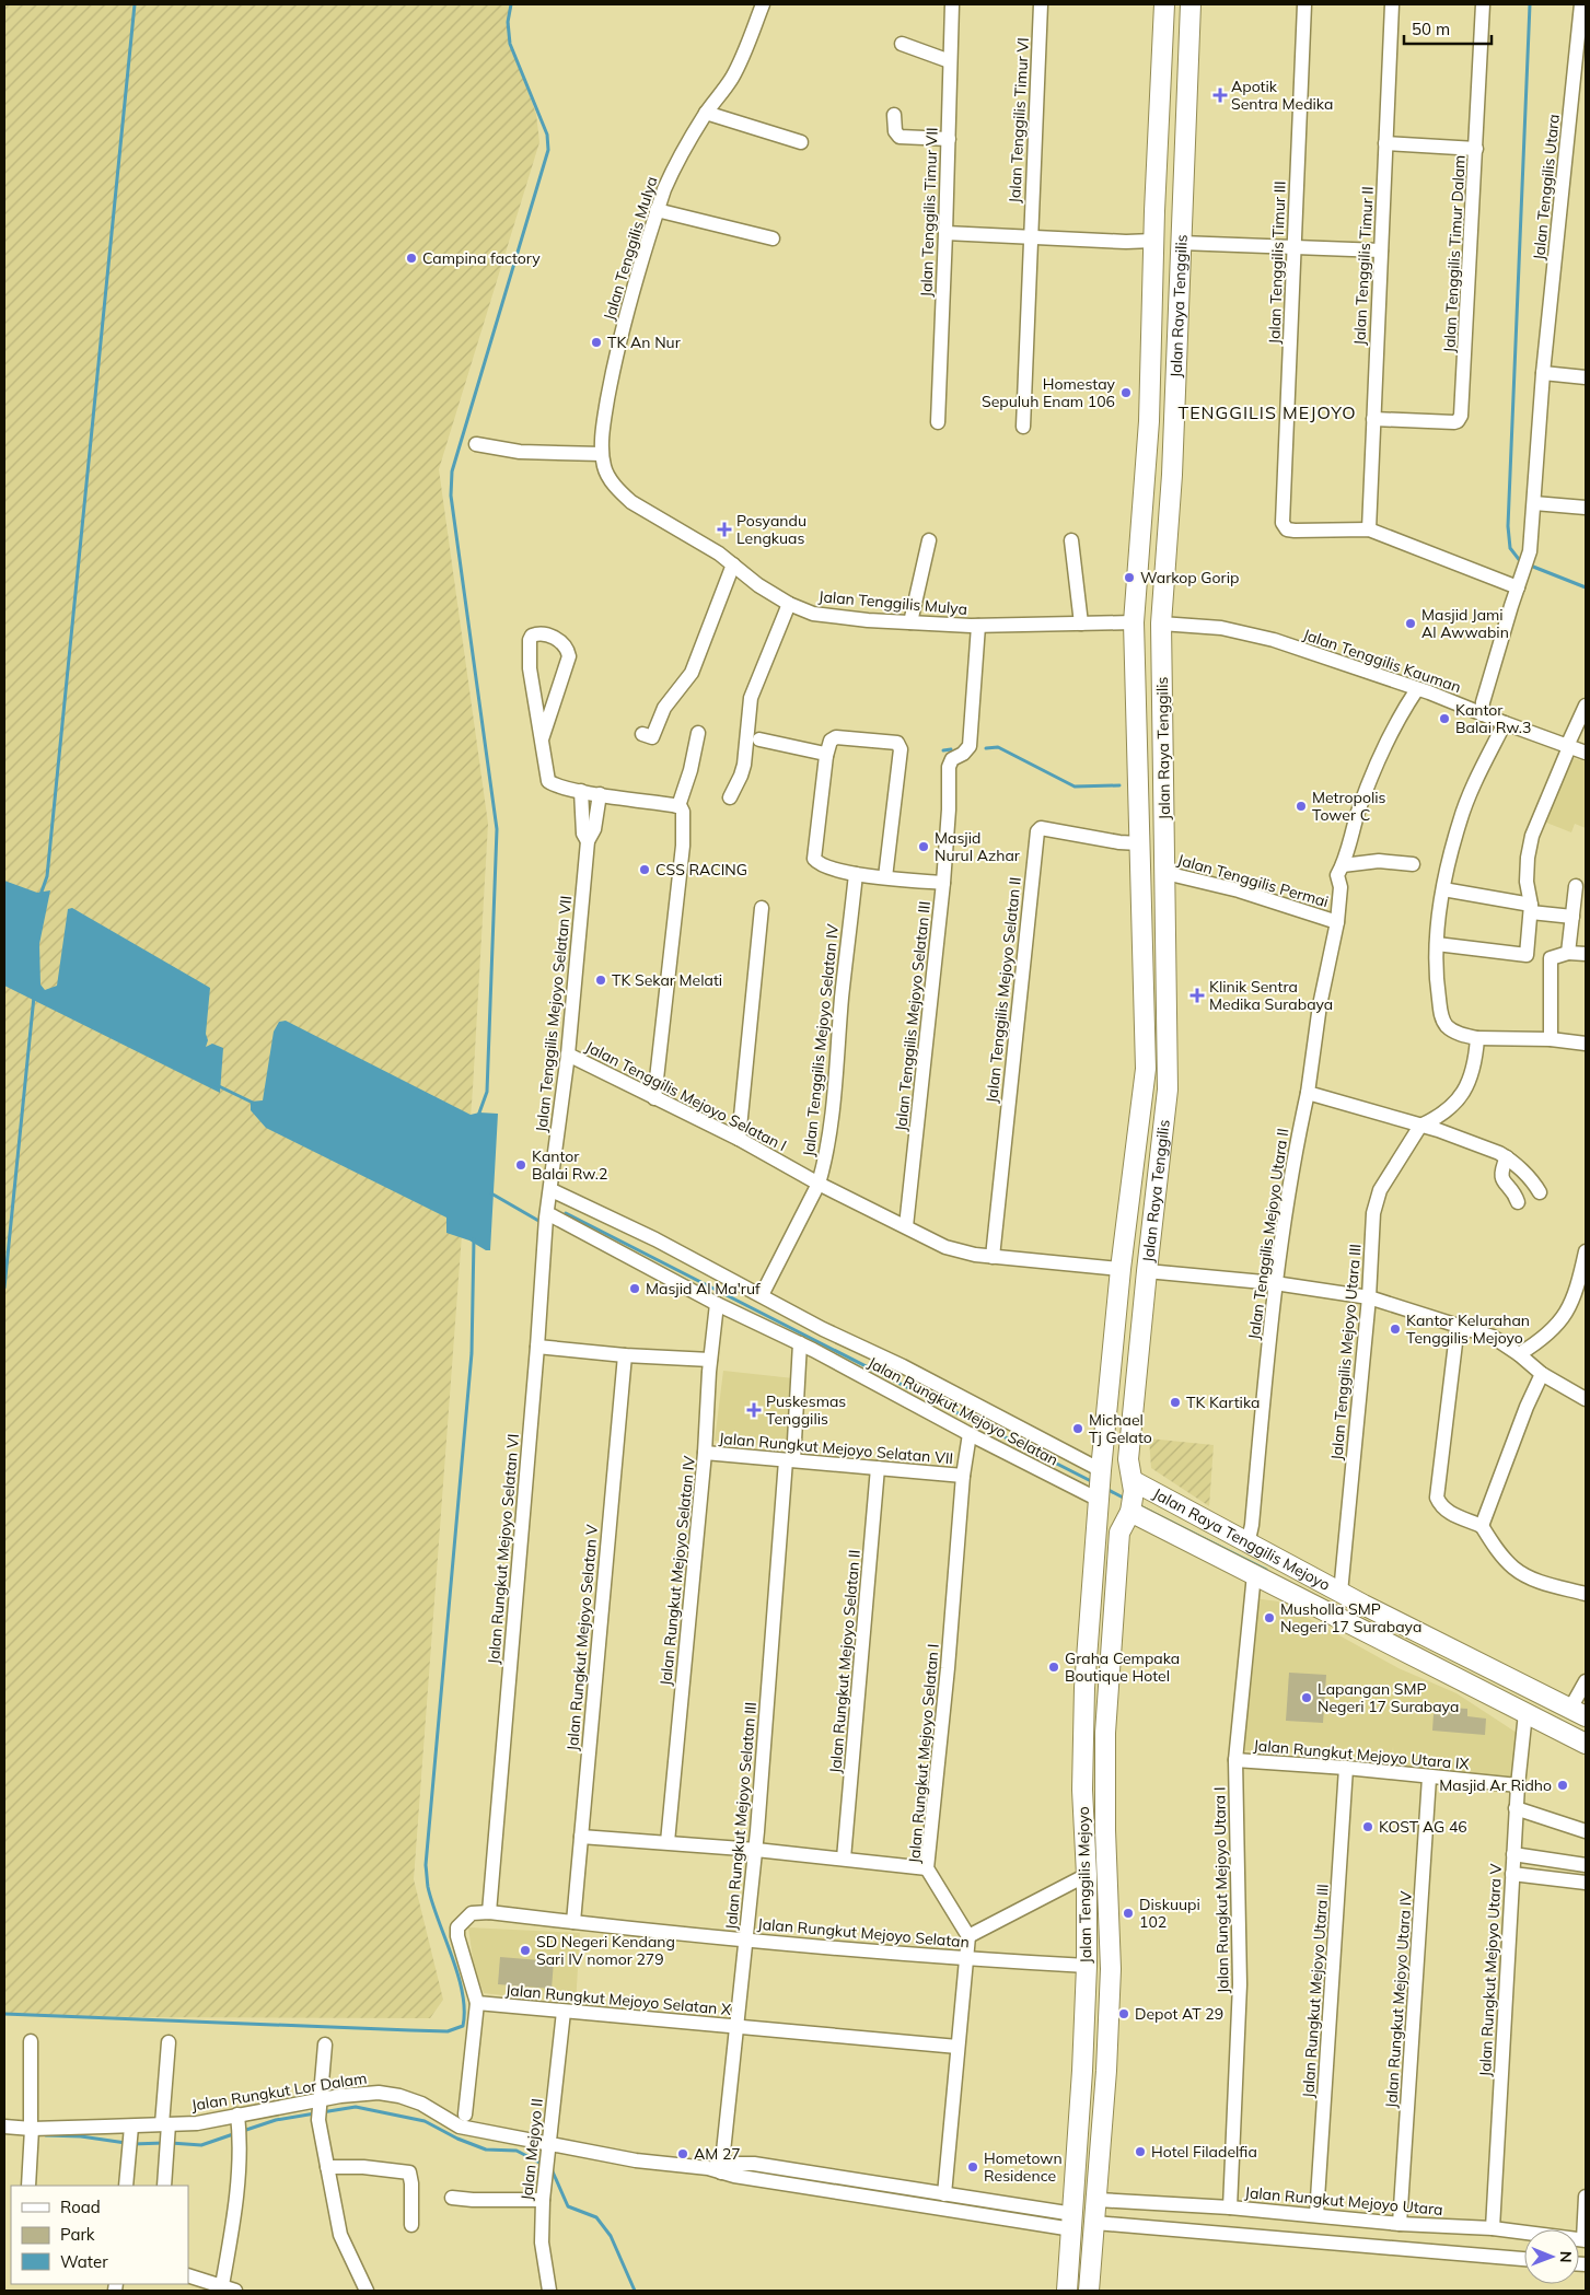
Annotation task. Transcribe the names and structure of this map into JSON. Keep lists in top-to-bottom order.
{
  "streets": {
    "main road": ["Jalan Raya Tenggilis", "Jalan Raya Tenggilis Mejoyo", "Jalan Tenggilis Mejoyo"],
    "street": [
      "Jalan Tenggilis Timur VI",
      "Jalan Tenggilis Utara",
      "Jalan Tenggilis Timur VII",
      "Jalan Tenggilis Mulya",
      "Jalan Tenggilis Timur Dalam",
      "Jalan Tenggilis Timur III",
      "Jalan Tenggilis Timur II",
      "Jalan Tenggilis Kauman",
      "Jalan Tenggilis Permai",
      "Jalan Tenggilis Mejoyo Selatan II",
      "Jalan Tenggilis Mejoyo Selatan VII",
      "Jalan Tenggilis Mejoyo Selatan III",
      "Jalan Tenggilis Mejoyo Selatan IV",
      "Jalan Tenggilis Mejoyo Selatan I",
      "Jalan Tenggilis Mejoyo Utara II",
      "Jalan Tenggilis Mejoyo Utara III",
      "Jalan Rungkut Mejoyo Selatan",
      "Jalan Rungkut Mejoyo Selatan VII",
      "Jalan Rungkut Mejoyo Selatan VI",
      "Jalan Rungkut Mejoyo Selatan IV",
      "Jalan Rungkut Mejoyo Selatan V",
      "Jalan Rungkut Mejoyo Selatan II",
      "Jalan Rungkut Mejoyo Selatan I",
      "Jalan Rungkut Mejoyo Utara IX",
      "Jalan Rungkut Mejoyo Selatan III",
      "Jalan Rungkut Mejoyo Utara I",
      "Jalan Rungkut Mejoyo Utara V",
      "Jalan Rungkut Mejoyo Utara III",
      "Jalan Rungkut Mejoyo Selatan X",
      "Jalan Rungkut Mejoyo Utara IV",
      "Jalan Rungkut Lor Dalam",
      "Jalan Mejoyo II",
      "Jalan Rungkut Mejoyo Utara"
    ]
  },
  "crossings": [
    ["Jalan Tenggilis Utara", "Jalan Tenggilis Kauman"],
    ["Jalan Tenggilis Mulya", "Jalan Raya Tenggilis"],
    ["Jalan Tenggilis Mulya", "Jalan Tenggilis Mejoyo Selatan III"],
    ["Jalan Tenggilis Timur Dalam", "Jalan Tenggilis Timur II"],
    ["Jalan Tenggilis Timur III", "Jalan Tenggilis Timur II"],
    ["Jalan Raya Tenggilis", "Jalan Tenggilis Kauman"],
    ["Jalan Raya Tenggilis", "Jalan Tenggilis Permai"],
    ["Jalan Raya Tenggilis", "Jalan Tenggilis Mejoyo Selatan II"],
    ["Jalan Raya Tenggilis", "Jalan Tenggilis Mejoyo Selatan I"],
    ["Jalan Raya Tenggilis", "Jalan Rungkut Mejoyo Selatan"],
    ["Jalan Raya Tenggilis", "Jalan Raya Tenggilis Mejoyo"],
    ["Jalan Raya Tenggilis", "Jalan Tenggilis Mejoyo"],
    ["Jalan Tenggilis Permai", "Jalan Tenggilis Mejoyo Utara II"],
    ["Jalan Tenggilis Mejoyo Selatan II", "Jalan Tenggilis Mejoyo Selatan I"],
    ["Jalan Tenggilis Mejoyo Selatan VII", "Jalan Tenggilis Mejoyo Selatan I"],
    ["Jalan Tenggilis Mejoyo Selatan VII", "Jalan Rungkut Mejoyo Selatan"],
    ["Jalan Tenggilis Mejoyo Selatan VII", "Jalan Rungkut Mejoyo Selatan VI"],
    ["Jalan Tenggilis Mejoyo Selatan III", "Jalan Tenggilis Mejoyo Selatan I"],
    ["Jalan Tenggilis Mejoyo Selatan IV", "Jalan Tenggilis Mejoyo Selatan I"],
    ["Jalan Tenggilis Mejoyo Selatan IV", "Jalan Rungkut Mejoyo Selatan"],
    ["Jalan Tenggilis Mejoyo Utara II", "Jalan Raya Tenggilis Mejoyo"],
    ["Jalan Tenggilis Mejoyo Utara III", "Jalan Raya Tenggilis Mejoyo"],
    ["Jalan Rungkut Mejoyo Selatan", "Jalan Rungkut Mejoyo Selatan VI"],
    ["Jalan Rungkut Mejoyo Selatan", "Jalan Rungkut Mejoyo Selatan IV"],
    ["Jalan Rungkut Mejoyo Selatan", "Jalan Rungkut Mejoyo Selatan V"],
    ["Jalan Rungkut Mejoyo Selatan", "Jalan Rungkut Mejoyo Selatan I"],
    ["Jalan Rungkut Mejoyo Selatan", "Jalan Rungkut Mejoyo Selatan III"],
    ["Jalan Rungkut Mejoyo Selatan", "Jalan Tenggilis Mejoyo"],
    ["Jalan Rungkut Mejoyo Selatan VII", "Jalan Rungkut Mejoyo Selatan IV"],
    ["Jalan Rungkut Mejoyo Selatan VII", "Jalan Rungkut Mejoyo Selatan II"],
    ["Jalan Rungkut Mejoyo Selatan VII", "Jalan Rungkut Mejoyo Selatan I"],
    ["Jalan Rungkut Mejoyo Selatan VII", "Jalan Rungkut Mejoyo Selatan III"],
    ["Jalan Raya Tenggilis Mejoyo", "Jalan Tenggilis Mejoyo"],
    ["Jalan Raya Tenggilis Mejoyo", "Jalan Rungkut Mejoyo Utara I"],
    ["Jalan Raya Tenggilis Mejoyo", "Jalan Rungkut Mejoyo Utara V"],
    ["Jalan Rungkut Mejoyo Utara IX", "Jalan Rungkut Mejoyo Utara I"],
    ["Jalan Rungkut Mejoyo Utara IX", "Jalan Rungkut Mejoyo Utara V"],
    ["Jalan Rungkut Mejoyo Utara IX", "Jalan Rungkut Mejoyo Utara III"],
    ["Jalan Rungkut Mejoyo Utara IX", "Jalan Rungkut Mejoyo Utara IV"],
    ["Jalan Rungkut Mejoyo Selatan III", "Jalan Rungkut Mejoyo Selatan X"],
    ["Jalan Tenggilis Mejoyo", "Jalan Rungkut Mejoyo Utara"],
    ["Jalan Rungkut Mejoyo Utara I", "Jalan Rungkut Mejoyo Utara"],
    ["Jalan Rungkut Mejoyo Utara V", "Jalan Rungkut Mejoyo Utara"],
    ["Jalan Rungkut Mejoyo Utara III", "Jalan Rungkut Mejoyo Utara"],
    ["Jalan Rungkut Mejoyo Selatan X", "Jalan Mejoyo II"],
    ["Jalan Rungkut Mejoyo Utara IV", "Jalan Rungkut Mejoyo Utara"],
    ["Jalan Rungkut Lor Dalam", "Jalan Mejoyo II"]
  ],
  "districts": ["TENGGILIS MEJOYO"],
  "places": {
    "health": [
      "Apotik Sentra Medika",
      "Posyandu Lengkuas",
      "Klinik Sentra Medika Surabaya",
      "Puskesmas Tenggilis"
    ],
    "other": [
      "Campina factory",
      "TK An Nur",
      "Homestay Sepuluh Enam 106",
      "Warkop Gorip",
      "Masjid Jami Al Awwabin",
      "Kantor Balai Rw.3",
      "Metropolis Tower C",
      "Masjid Nurul Azhar",
      "CSS RACING",
      "TK Sekar Melati",
      "Kantor Balai Rw.2",
      "Masjid Al Ma'ruf",
      "Kantor Kelurahan Tenggilis Mejoyo",
      "TK Kartika",
      "Michael Tj Gelato",
      "Musholla SMP Negeri 17 Surabaya",
      "Graha Cempaka Boutique Hotel",
      "Lapangan SMP Negeri 17 Surabaya",
      "Masjid Ar Ridho",
      "KOST AG 46",
      "Diskuupi 102",
      "SD Negeri Kendang Sari IV nomor 279",
      "Depot AT 29",
      "Hotel Filadelfia",
      "AM 27",
      "Hometown Residence"
    ]
  },
  "legend": ["Road", "Park", "Water"],
  "scale_bar": "50 m",
  "north": "right"
}
